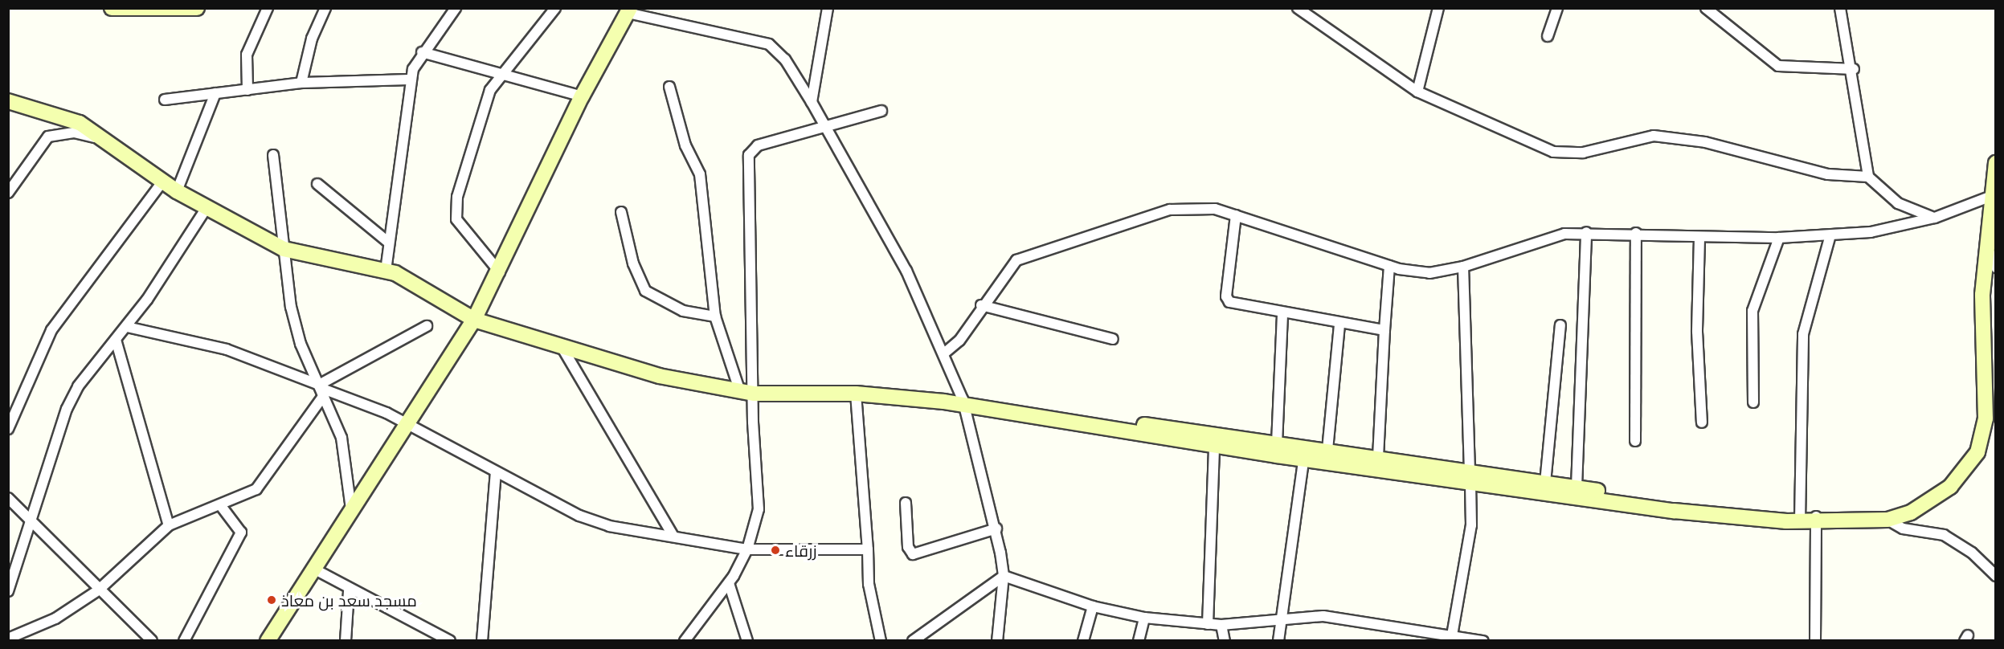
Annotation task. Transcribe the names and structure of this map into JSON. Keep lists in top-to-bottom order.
{
  "places": ["زرقاء", "مسجد سعد بن معاذ"]
}
